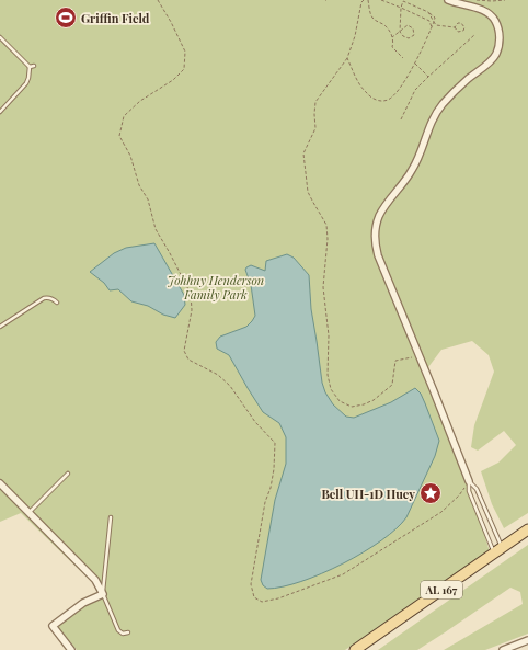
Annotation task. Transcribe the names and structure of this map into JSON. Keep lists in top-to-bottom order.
{
  "streets": {
    "main road": ["AL 167"]
  },
  "parks": ["Johhny Henderson Family Park"],
  "places": {
    "sports": ["Griffin Field"],
    "place": ["Bell UH-1D Huey"]
  }
}
